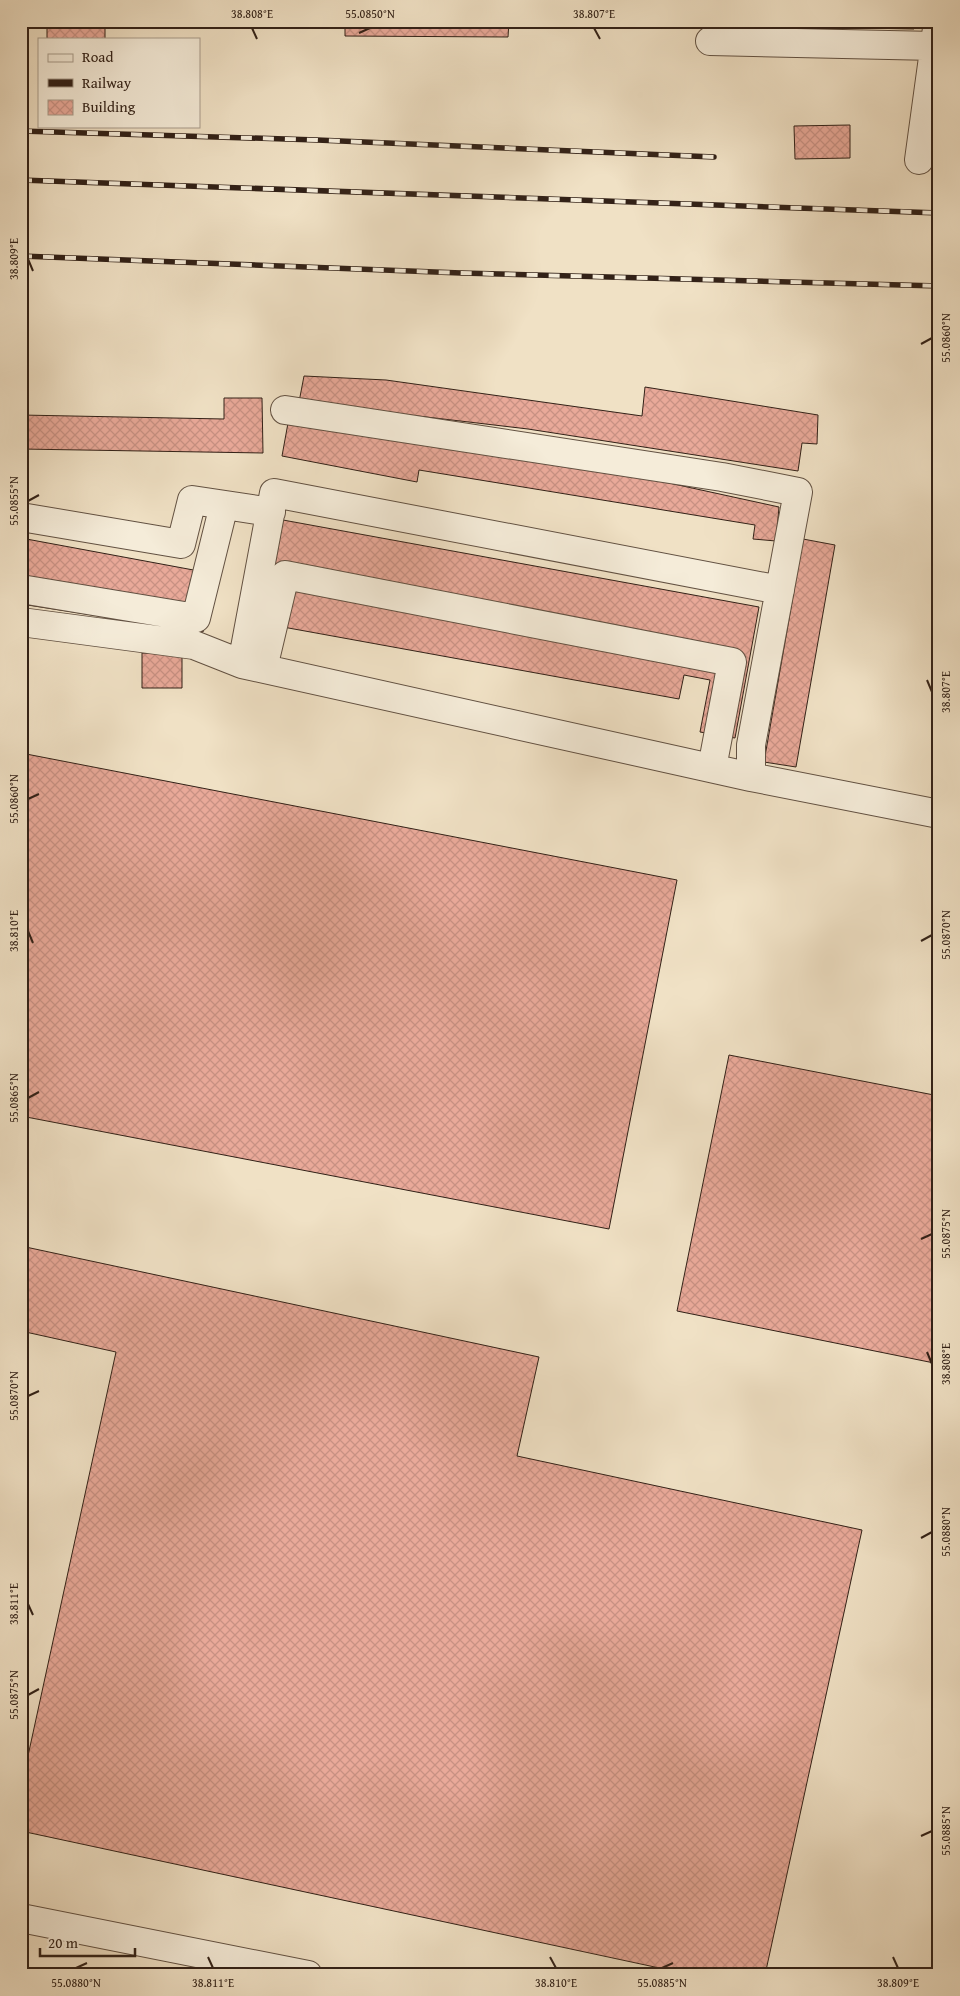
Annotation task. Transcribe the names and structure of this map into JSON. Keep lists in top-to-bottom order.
{
  "legend": ["Road", "Railway", "Building"],
  "scale_bar": "20 m",
  "coordinates": [
    "38.808°E",
    "55.0850°N",
    "38.807°E",
    "38.809°E",
    "55.0860°N",
    "55.0855°N",
    "38.810°E",
    "55.0870°N",
    "55.0865°N",
    "55.0875°N",
    "55.0880°N",
    "38.811°E",
    "55.0885°N"
  ]
}
